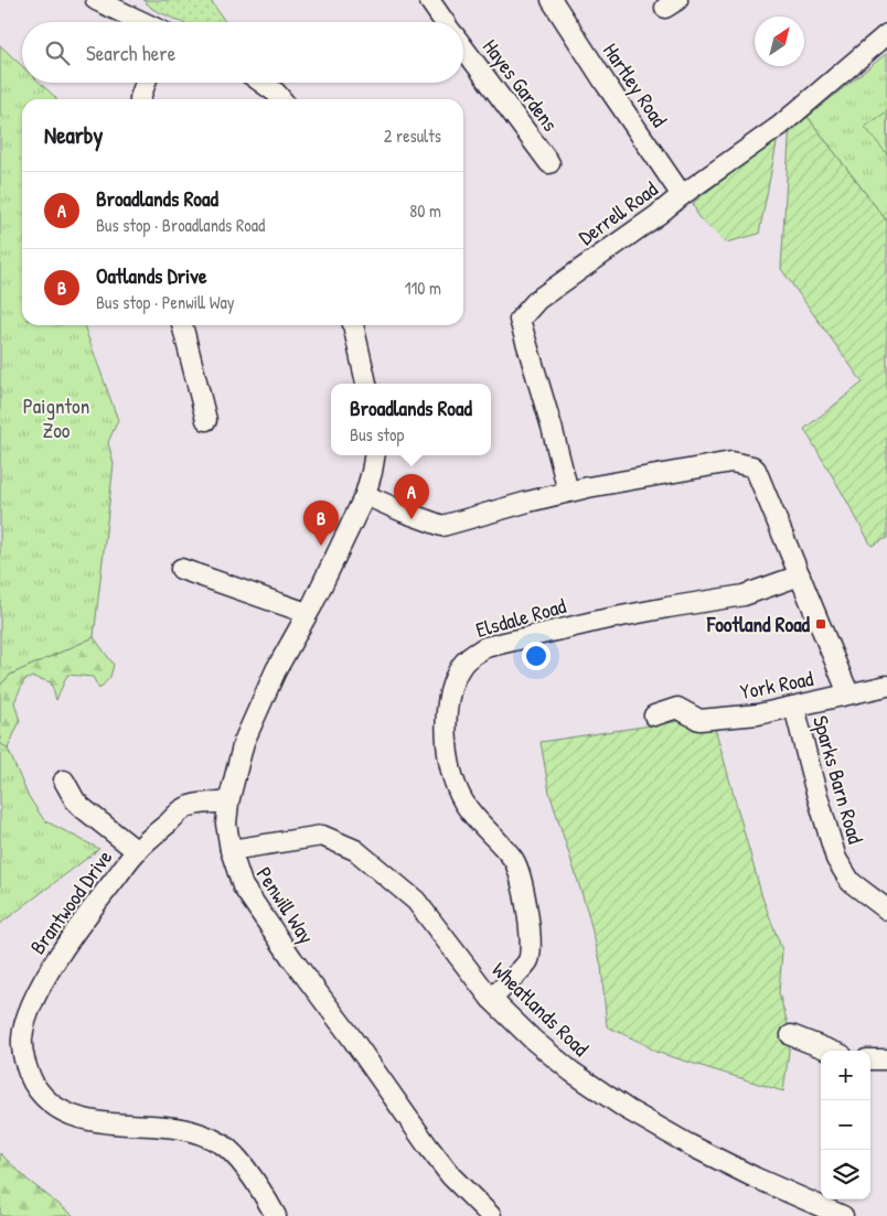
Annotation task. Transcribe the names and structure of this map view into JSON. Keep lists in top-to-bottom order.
{
  "streets": {
    "street": [
      "Hayes Gardens",
      "Hartley Road",
      "Derrell Road",
      "Elsdale Road",
      "York Road",
      "Sparks Barn Road",
      "Brantwood Drive",
      "Penwill Way",
      "Wheatlands Road"
    ]
  },
  "crossings": [
    ["Hartley Road", "Derrell Road"],
    ["Elsdale Road", "Wheatlands Road"],
    ["York Road", "Sparks Barn Road"],
    ["Brantwood Drive", "Penwill Way"],
    ["Penwill Way", "Wheatlands Road"]
  ],
  "parks": ["Paignton Zoo"],
  "places": {
    "transit": ["Footland Road"]
  },
  "north": "top right",
  "page": {
    "search": "Search here",
    "heading": ["Nearby", "2 results"],
    "list": [
      {
        "mark": "A",
        "name": "Broadlands Road",
        "note": "Bus stop · Broadlands Road",
        "value": "80 m"
      },
      {
        "mark": "B",
        "name": "Oatlands Drive",
        "note": "Bus stop · Penwill Way",
        "value": "110 m"
      }
    ],
    "popup": ["Broadlands Road", "Bus stop"],
    "pins": ["A", "B"],
    "map_buttons": ["+", "−"]
  }
}
